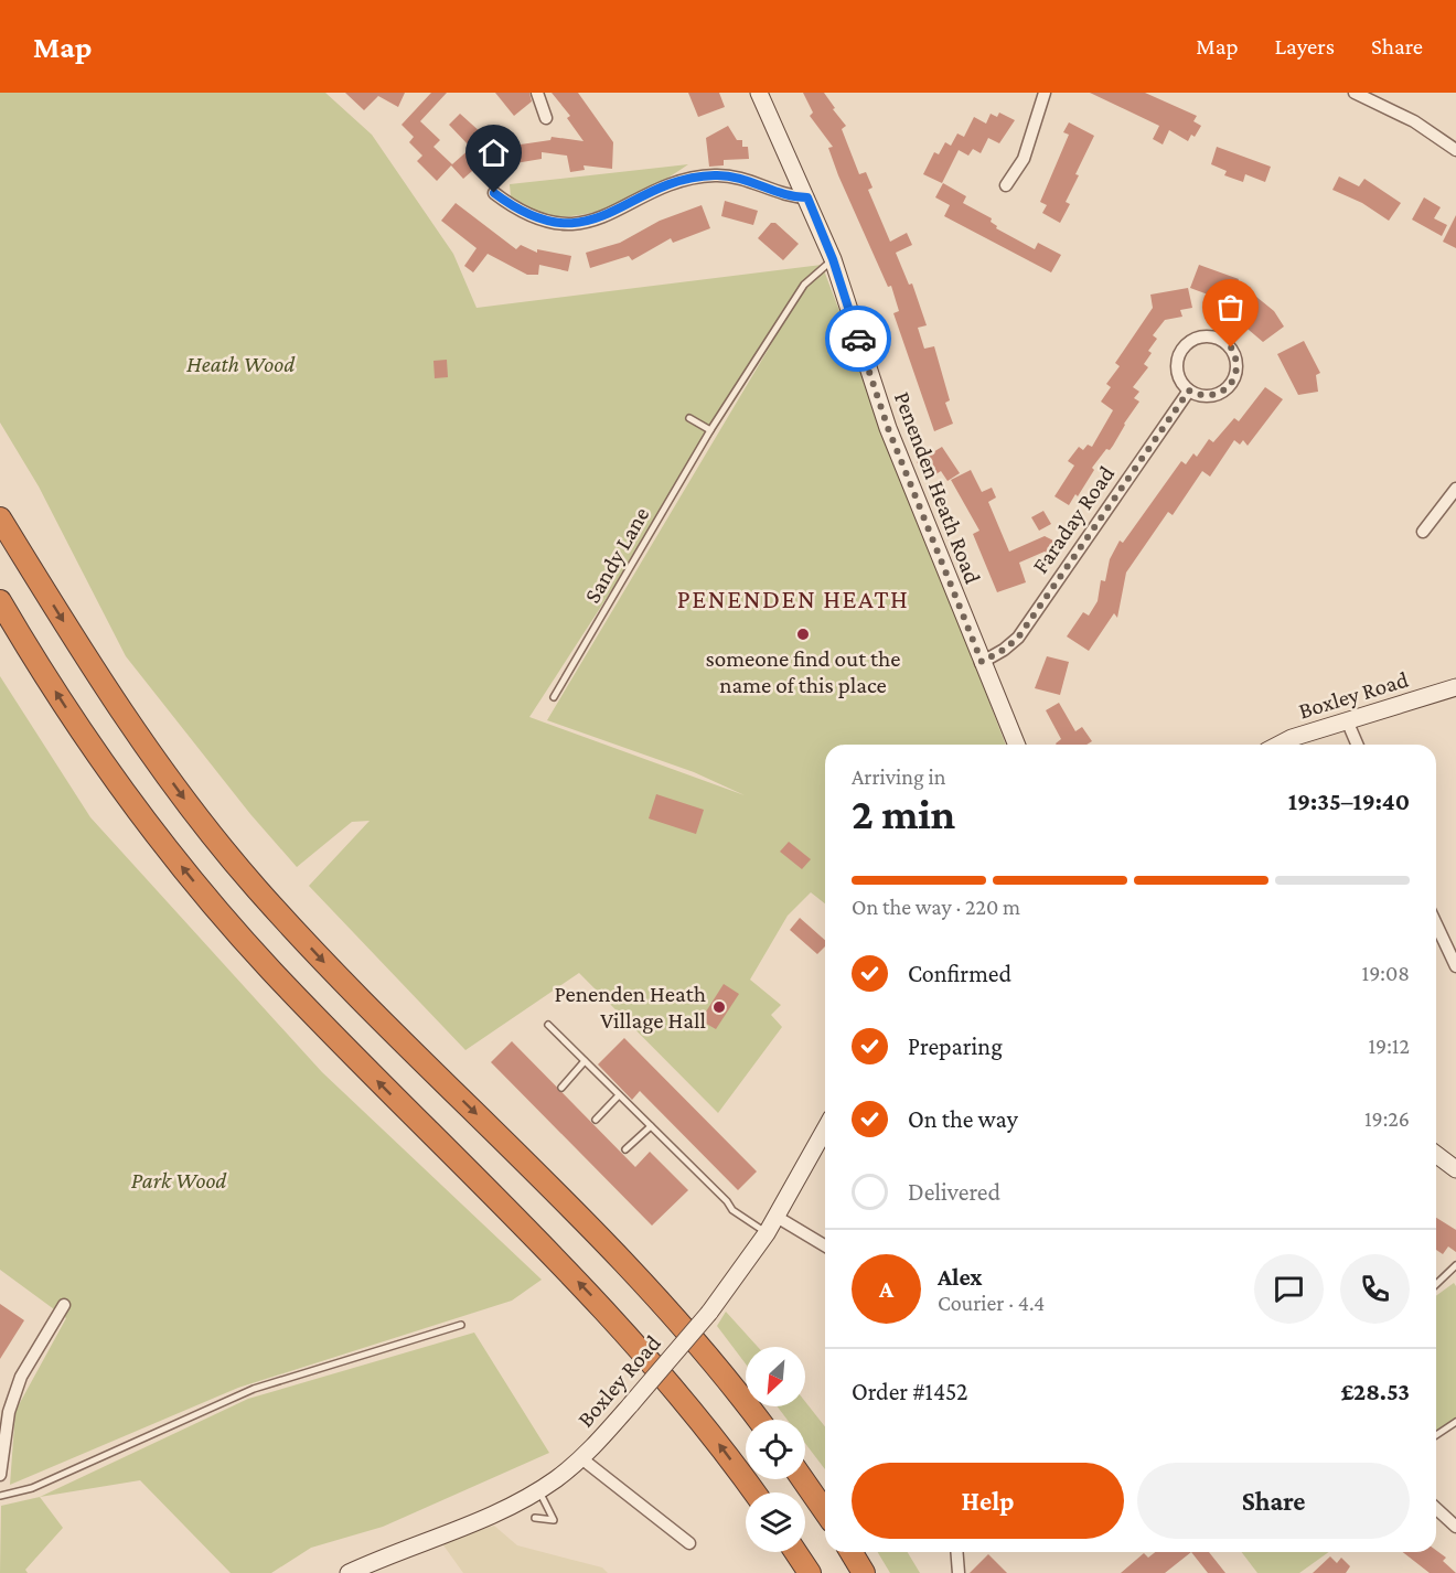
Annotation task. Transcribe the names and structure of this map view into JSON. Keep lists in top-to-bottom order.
{
  "streets": {
    "street": ["Penenden Heath Road", "Faraday Road", "Boxley Road"],
    "lane": ["Sandy Lane"]
  },
  "crossings": [
    ["Penenden Heath Road", "Faraday Road"],
    ["Penenden Heath Road", "Sandy Lane"]
  ],
  "districts": ["PENENDEN HEATH"],
  "parks": ["Heath Wood", "Park Wood"],
  "places": ["someone find out the name of this place", "Penenden Heath Village Hall"],
  "north": "bottom left",
  "page": {
    "header": "Map",
    "nav": ["Map", "Layers", "Share"],
    "heading": ["2 min", "Arriving in", "19:35–19:40"],
    "panel": [
      "Alex",
      "Courier · 4.4",
      "Order #1452",
      "£28.53"
    ],
    "bar": "On the way · 220 m",
    "list": [
      ["Confirmed", "19:08"],
      ["Preparing", "19:12"],
      ["On the way", "19:26"],
      "Delivered"
    ],
    "round": "A",
    "buttons": ["Help", "Share"]
  }
}
